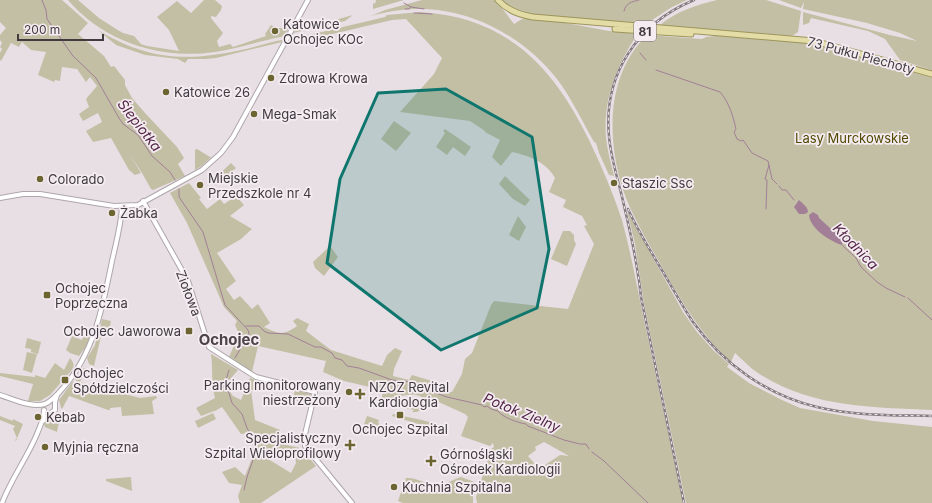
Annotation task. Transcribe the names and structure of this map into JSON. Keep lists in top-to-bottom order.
{
  "streets": {
    "main road": ["81", "73 Pułku Piechoty"],
    "street": ["Ziołowa"]
  },
  "districts": ["Ochojec"],
  "water": ["Ślepiotka", "Kłodnica", "Potok Zielny"],
  "parks": ["Lasy Murckowskie"],
  "places": {
    "other": [
      "Katowice Ochojec KOc",
      "Zdrowa Krowa",
      "Katowice 26",
      "Mega-Smak",
      "Colorado",
      "Staszic Ssc",
      "Miejskie Przedszkole nr 4",
      "Żabka",
      "Parking monitorowany niestrzeżony",
      "Kebab",
      "Myjnia ręczna",
      "Kuchnia Szpitalna"
    ],
    "transit": [
      "Ochojec Poprzeczna",
      "Ochojec Jaworowa",
      "Ochojec Spółdzielczości",
      "Ochojec Szpital"
    ],
    "health": ["NZOZ Revital Kardiologia", "Specjalistyczny Szpital Wieloprofilowy", "Górnośląski Ośrodek Kardiologii"]
  },
  "scale_bar": "200 m"
}
